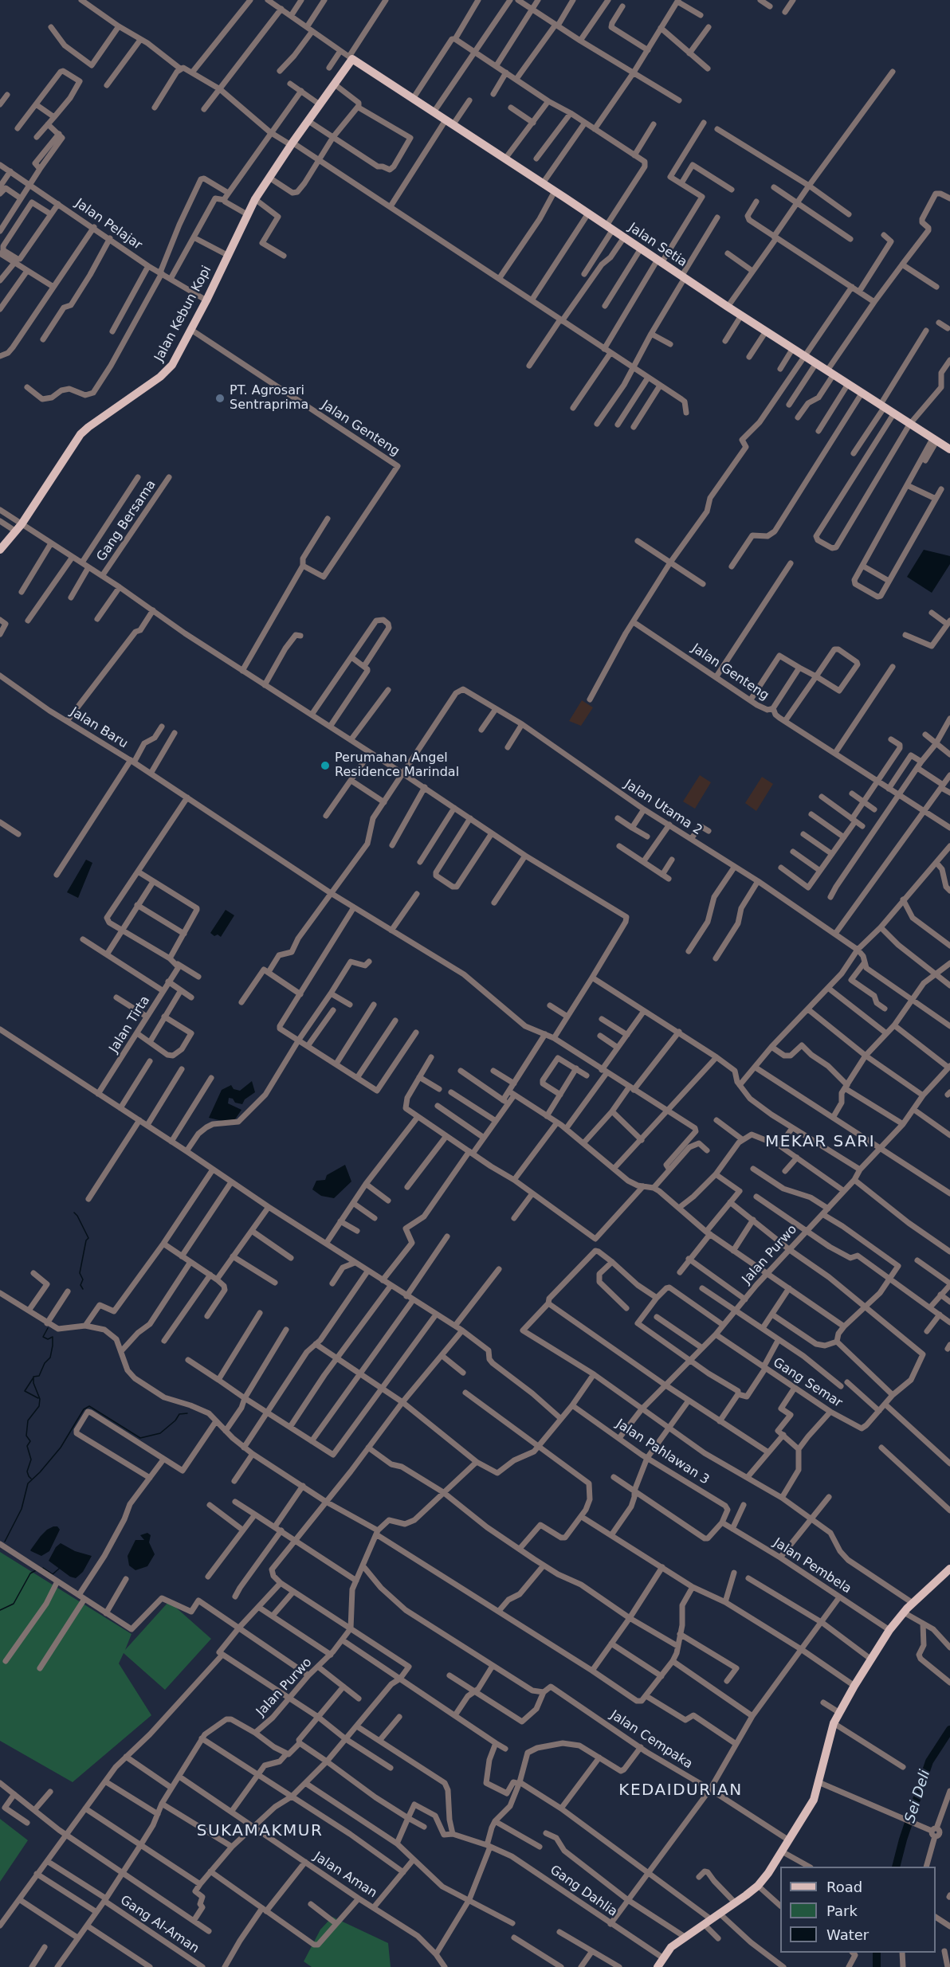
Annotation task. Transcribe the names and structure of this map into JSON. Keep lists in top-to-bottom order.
{
  "streets": {
    "main road": ["Jalan Setia", "Jalan Kebun Kopi"],
    "street": [
      "Jalan Pelajar",
      "Jalan Genteng",
      "Gang Bersama",
      "Jalan Baru",
      "Jalan Utama 2",
      "Jalan Tirta",
      "Jalan Purwo",
      "Gang Semar",
      "Jalan Pahlawan 3",
      "Jalan Pembela",
      "Jalan Cempaka",
      "Jalan Aman",
      "Gang Dahlia",
      "Gang Al-Aman"
    ]
  },
  "crossings": [
    ["Jalan Pelajar", "Jalan Kebun Kopi"],
    ["Jalan Setia", "Jalan Kebun Kopi"],
    ["Jalan Kebun Kopi", "Jalan Genteng"],
    ["Jalan Purwo", "Gang Semar"],
    ["Jalan Purwo", "Jalan Pahlawan 3"],
    ["Jalan Purwo", "Jalan Aman"],
    ["Jalan Purwo", "Gang Al-Aman"],
    ["Jalan Pahlawan 3", "Jalan Pembela"]
  ],
  "districts": ["MEKAR SARI", "KEDAIDURIAN", "SUKAMAKMUR"],
  "water": ["Sei Deli"],
  "places": ["PT. Agrosari Sentraprima", "Perumahan Angel Residence Marindal"],
  "legend": ["Road", "Park", "Water"]
}
